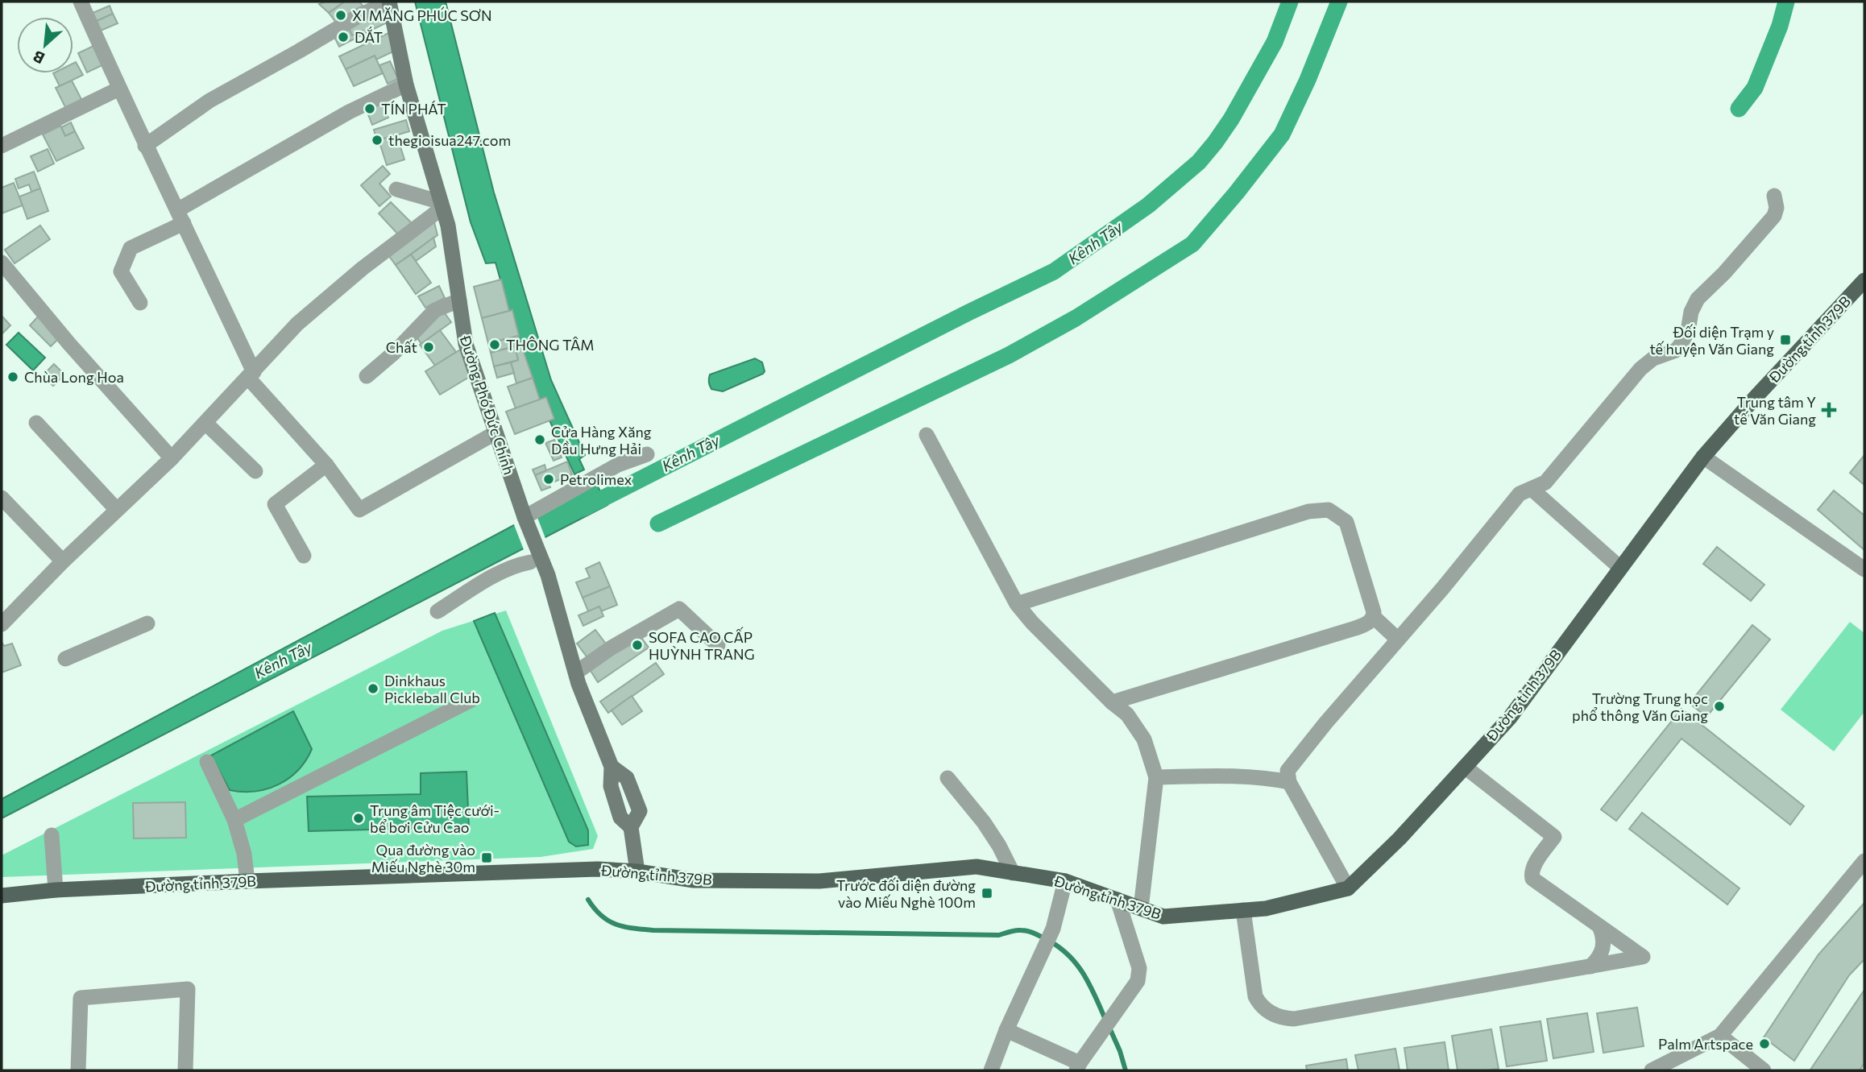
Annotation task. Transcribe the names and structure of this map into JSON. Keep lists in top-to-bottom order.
{
  "streets": {
    "main road": ["Đường tỉnh 379B", "Đường Phó Đức Chính"]
  },
  "crossings": [
    ["Đường tỉnh 379B", "Đường Phó Đức Chính"]
  ],
  "water": ["Kênh Tây"],
  "places": {
    "other": [
      "XI MĂNG PHÚC SƠN",
      "DẮT",
      "TÍN PHÁT",
      "thegioisua247.com",
      "THÔNG TÂM",
      "Chất",
      "Chùa Long Hoa",
      "Cửa Hàng Xăng Dầu Hưng Hải",
      "Petrolimex",
      "SOFA CAO CẤP HUỲNH TRANG",
      "Dinkhaus Pickleball Club",
      "Trường Trung học phổ thông Văn Giang",
      "Trung âm Tiệc cưới- bể bơi Cửu Cao",
      "Palm Artspace"
    ],
    "transit": ["Đối diện Trạm y tế huyện Văn Giang", "Qua đường vào Miếu Nghè 30m", "Trước đối diện đường vào Miếu Nghè 100m"],
    "health": ["Trung tâm Y tế Văn Giang"]
  },
  "north": "bottom left"
}
